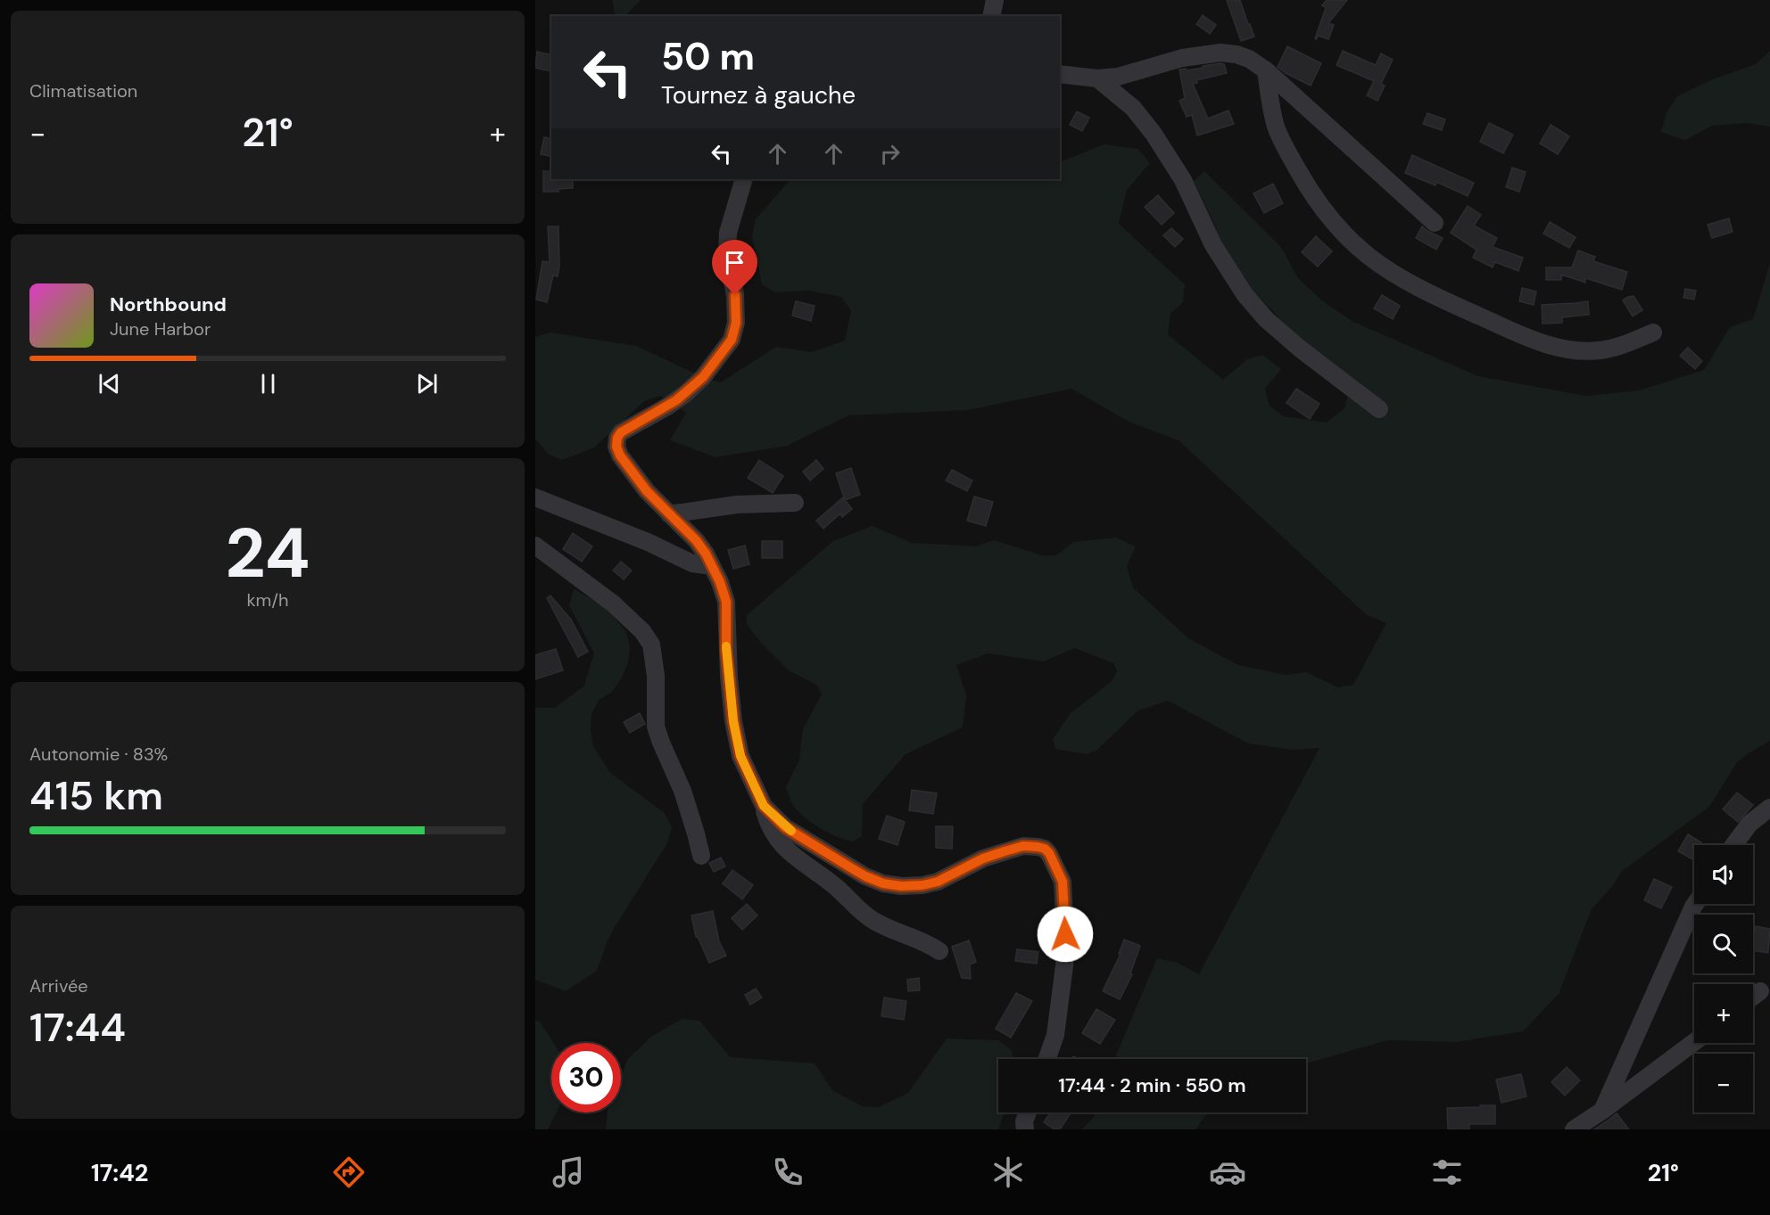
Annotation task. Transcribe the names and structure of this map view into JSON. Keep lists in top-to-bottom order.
{
  "page": {
    "tile": [
      "Climatisation",
      ["24", "km/h"],
      ["Autonomie · 83%", "415 km"],
      ["Arrivée", "17:44"]
    ],
    "turn": ["50 m", "Tournez à gauche"],
    "heat": ["−", "21°", "+"],
    "song": ["Northbound", "June Harbor"],
    "map_buttons": ["+", "−"],
    "limit": "30",
    "trip": "17:44 · 2 min · 550 m",
    "tabs": ["17:42", "21°"]
  }
}
